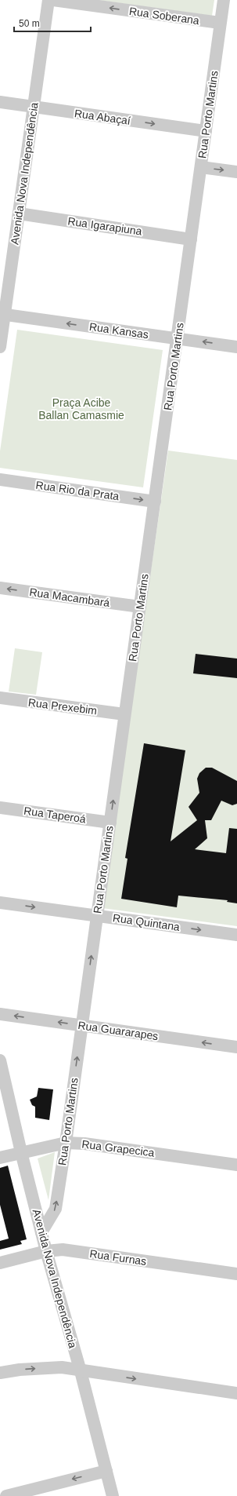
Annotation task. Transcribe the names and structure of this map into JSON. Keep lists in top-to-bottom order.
{
  "streets": {
    "street": [
      "Rua Soberana",
      "Rua Porto Martins",
      "Rua Abaçaí",
      "Avenida Nova Independência",
      "Rua Igarapiuna",
      "Rua Kansas",
      "Rua Rio da Prata",
      "Rua Macambará",
      "Rua Prexebim",
      "Rua Taperoá",
      "Rua Quintana",
      "Rua Guararapes",
      "Rua Grapecica",
      "Rua Furnas"
    ]
  },
  "crossings": [
    ["Rua Soberana", "Rua Porto Martins"],
    ["Rua Porto Martins", "Rua Abaçaí"],
    ["Rua Porto Martins", "Avenida Nova Independência"],
    ["Rua Porto Martins", "Rua Igarapiuna"],
    ["Rua Porto Martins", "Rua Kansas"],
    ["Rua Porto Martins", "Rua Rio da Prata"],
    ["Rua Porto Martins", "Rua Macambará"],
    ["Rua Porto Martins", "Rua Prexebim"],
    ["Rua Porto Martins", "Rua Taperoá"],
    ["Rua Porto Martins", "Rua Quintana"],
    ["Rua Porto Martins", "Rua Guararapes"],
    ["Rua Porto Martins", "Rua Grapecica"],
    ["Rua Abaçaí", "Avenida Nova Independência"],
    ["Avenida Nova Independência", "Rua Igarapiuna"],
    ["Avenida Nova Independência", "Rua Kansas"],
    ["Avenida Nova Independência", "Rua Grapecica"],
    ["Avenida Nova Independência", "Rua Furnas"]
  ],
  "one_way": [
    "Rua Soberana",
    "Rua Abaçaí",
    "Rua Kansas",
    "Rua Rio da Prata",
    "Rua Macambará",
    "Rua Quintana",
    "Rua Guararapes"
  ],
  "parks": ["Praça Acibe Ballan Camasmie"],
  "scale_bar": "50 m"
}
